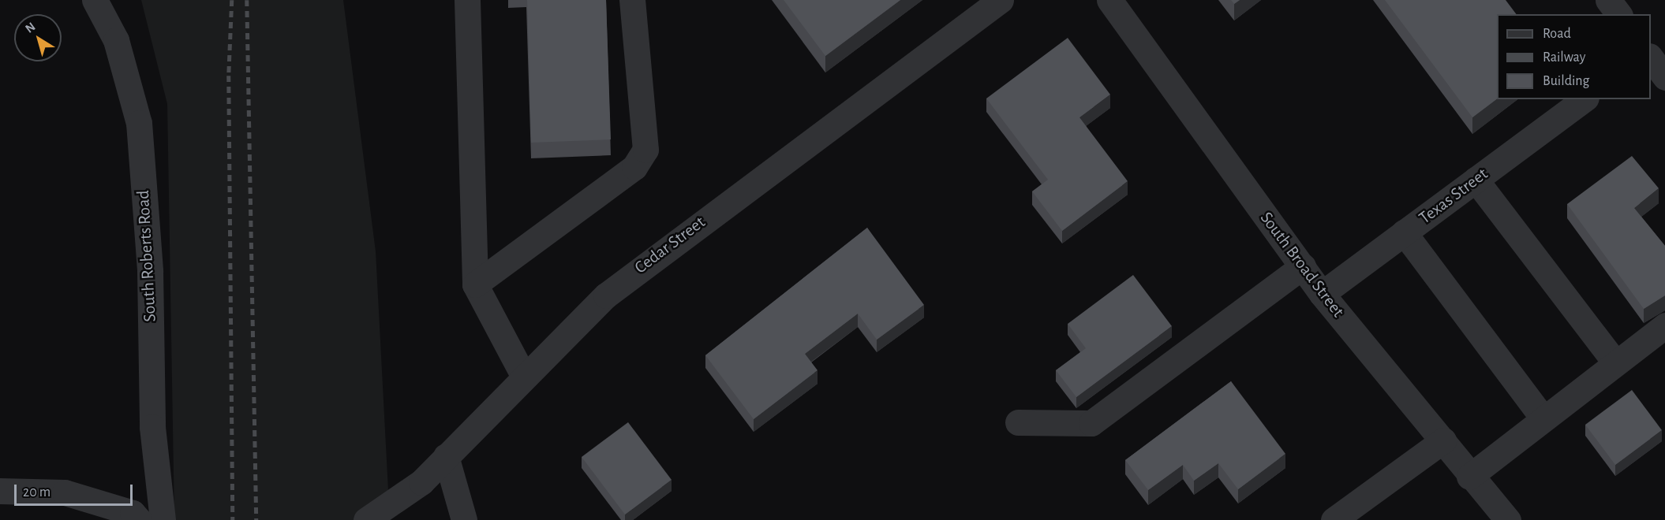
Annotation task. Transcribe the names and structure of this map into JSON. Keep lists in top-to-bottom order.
{
  "streets": {
    "street": [
      "Texas Street",
      "Cedar Street",
      "South Roberts Road",
      "South Broad Street"
    ]
  },
  "crossings": [
    ["Texas Street", "South Broad Street"]
  ],
  "legend": ["Road", "Railway", "Building"],
  "scale_bar": "20 m",
  "north": "top left"
}
